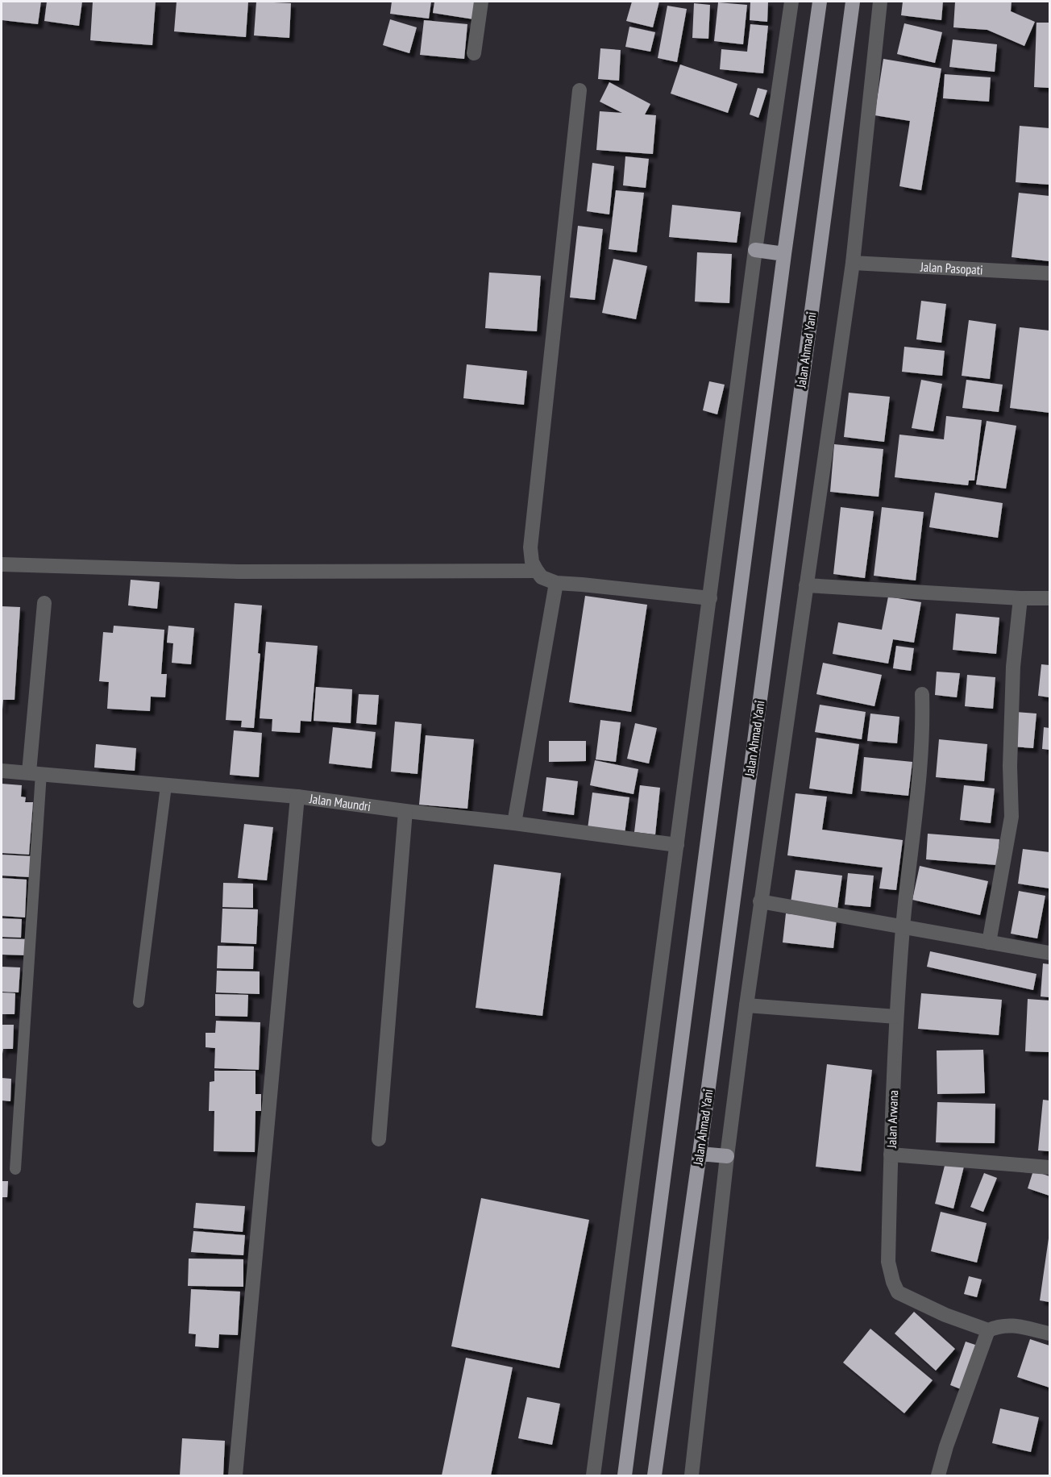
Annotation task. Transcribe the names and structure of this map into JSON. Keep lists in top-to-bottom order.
{
  "streets": {
    "highway": ["Jalan Ahmad Yani"],
    "street": ["Jalan Pasopati", "Jalan Maundri", "Jalan Arwana"]
  }
}
